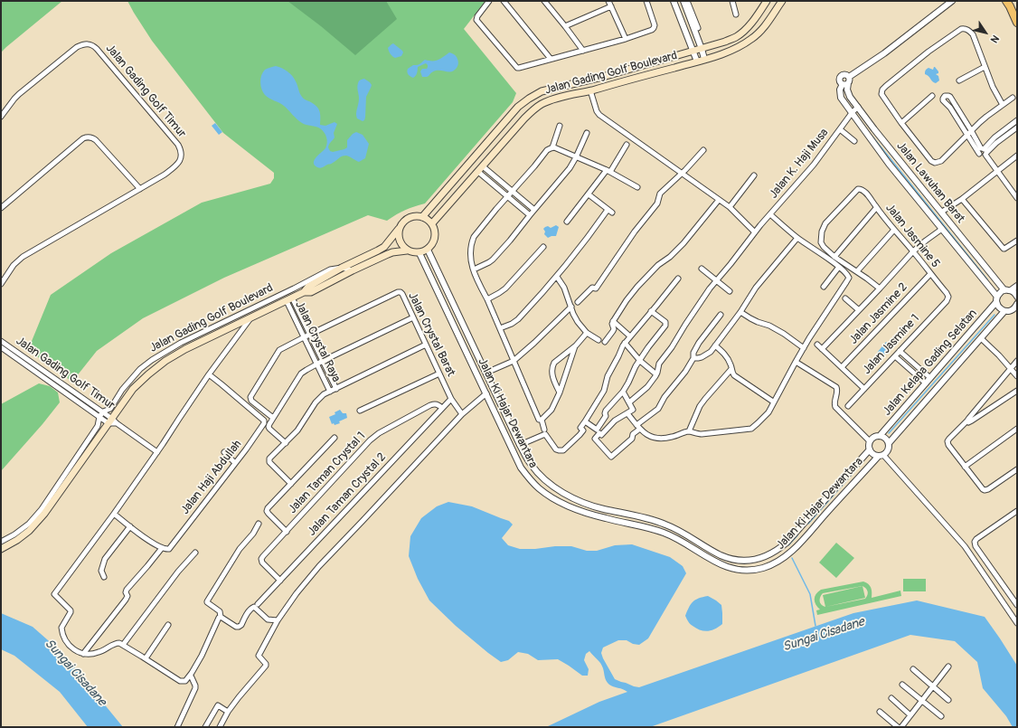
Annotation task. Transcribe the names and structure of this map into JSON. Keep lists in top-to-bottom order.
{
  "streets": {
    "main road": ["Jalan Gading Golf Boulevard"],
    "street": [
      "Jalan Gading Golf Timur",
      "Jalan K. Haji Musa",
      "Jalan Lawuhan Barat",
      "Jalan Jasmine 5",
      "Jalan Jasmine 2",
      "Jalan Crystal Barat",
      "Jalan Crystal Raya",
      "Jalan Jasmine 1",
      "Jalan Kelapa Gading Selatan",
      "Jalan Ki Hajar Dewantara",
      "Jalan Taman Crystal 1",
      "Jalan Haji Abdullah",
      "Jalan Taman Crystal 2"
    ]
  },
  "crossings": [
    ["Jalan Gading Golf Boulevard", "Jalan Gading Golf Timur"],
    ["Jalan Gading Golf Boulevard", "Jalan Crystal Raya"],
    ["Jalan Gading Golf Boulevard", "Jalan Ki Hajar Dewantara"],
    ["Jalan K. Haji Musa", "Jalan Lawuhan Barat"],
    ["Jalan Lawuhan Barat", "Jalan Kelapa Gading Selatan"],
    ["Jalan Jasmine 5", "Jalan Jasmine 2"],
    ["Jalan Jasmine 5", "Jalan Jasmine 1"],
    ["Jalan Crystal Barat", "Jalan Crystal Raya"],
    ["Jalan Crystal Barat", "Jalan Taman Crystal 2"],
    ["Jalan Kelapa Gading Selatan", "Jalan Ki Hajar Dewantara"],
    ["Jalan Taman Crystal 1", "Jalan Taman Crystal 2"]
  ],
  "water": ["Sungai Cisadane"],
  "north": "bottom right"
}
